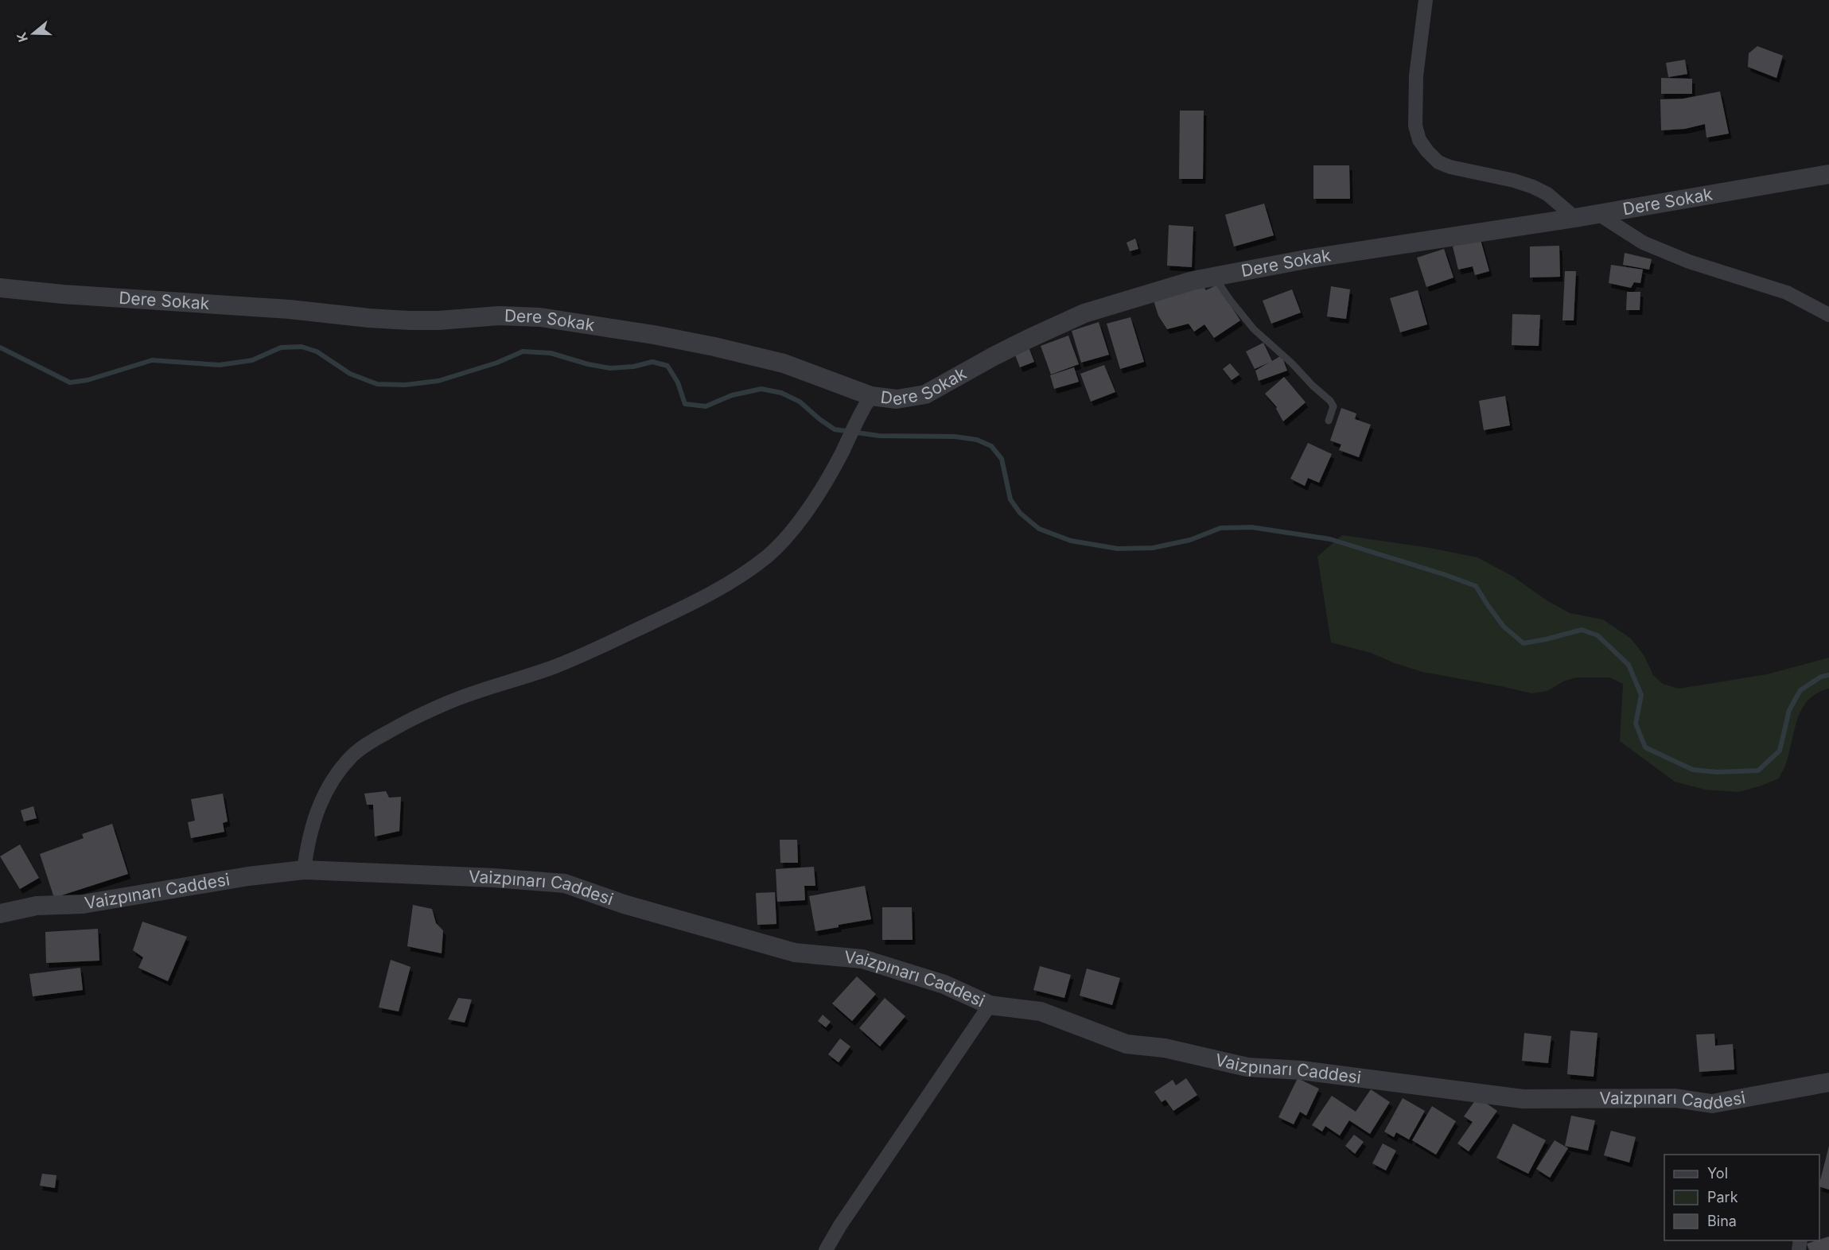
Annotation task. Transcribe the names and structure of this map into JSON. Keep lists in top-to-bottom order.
{
  "streets": {
    "street": ["Dere Sokak", "Vaizpınarı Caddesi"]
  },
  "legend": ["Yol", "Park", "Bina"],
  "north": "left"
}
